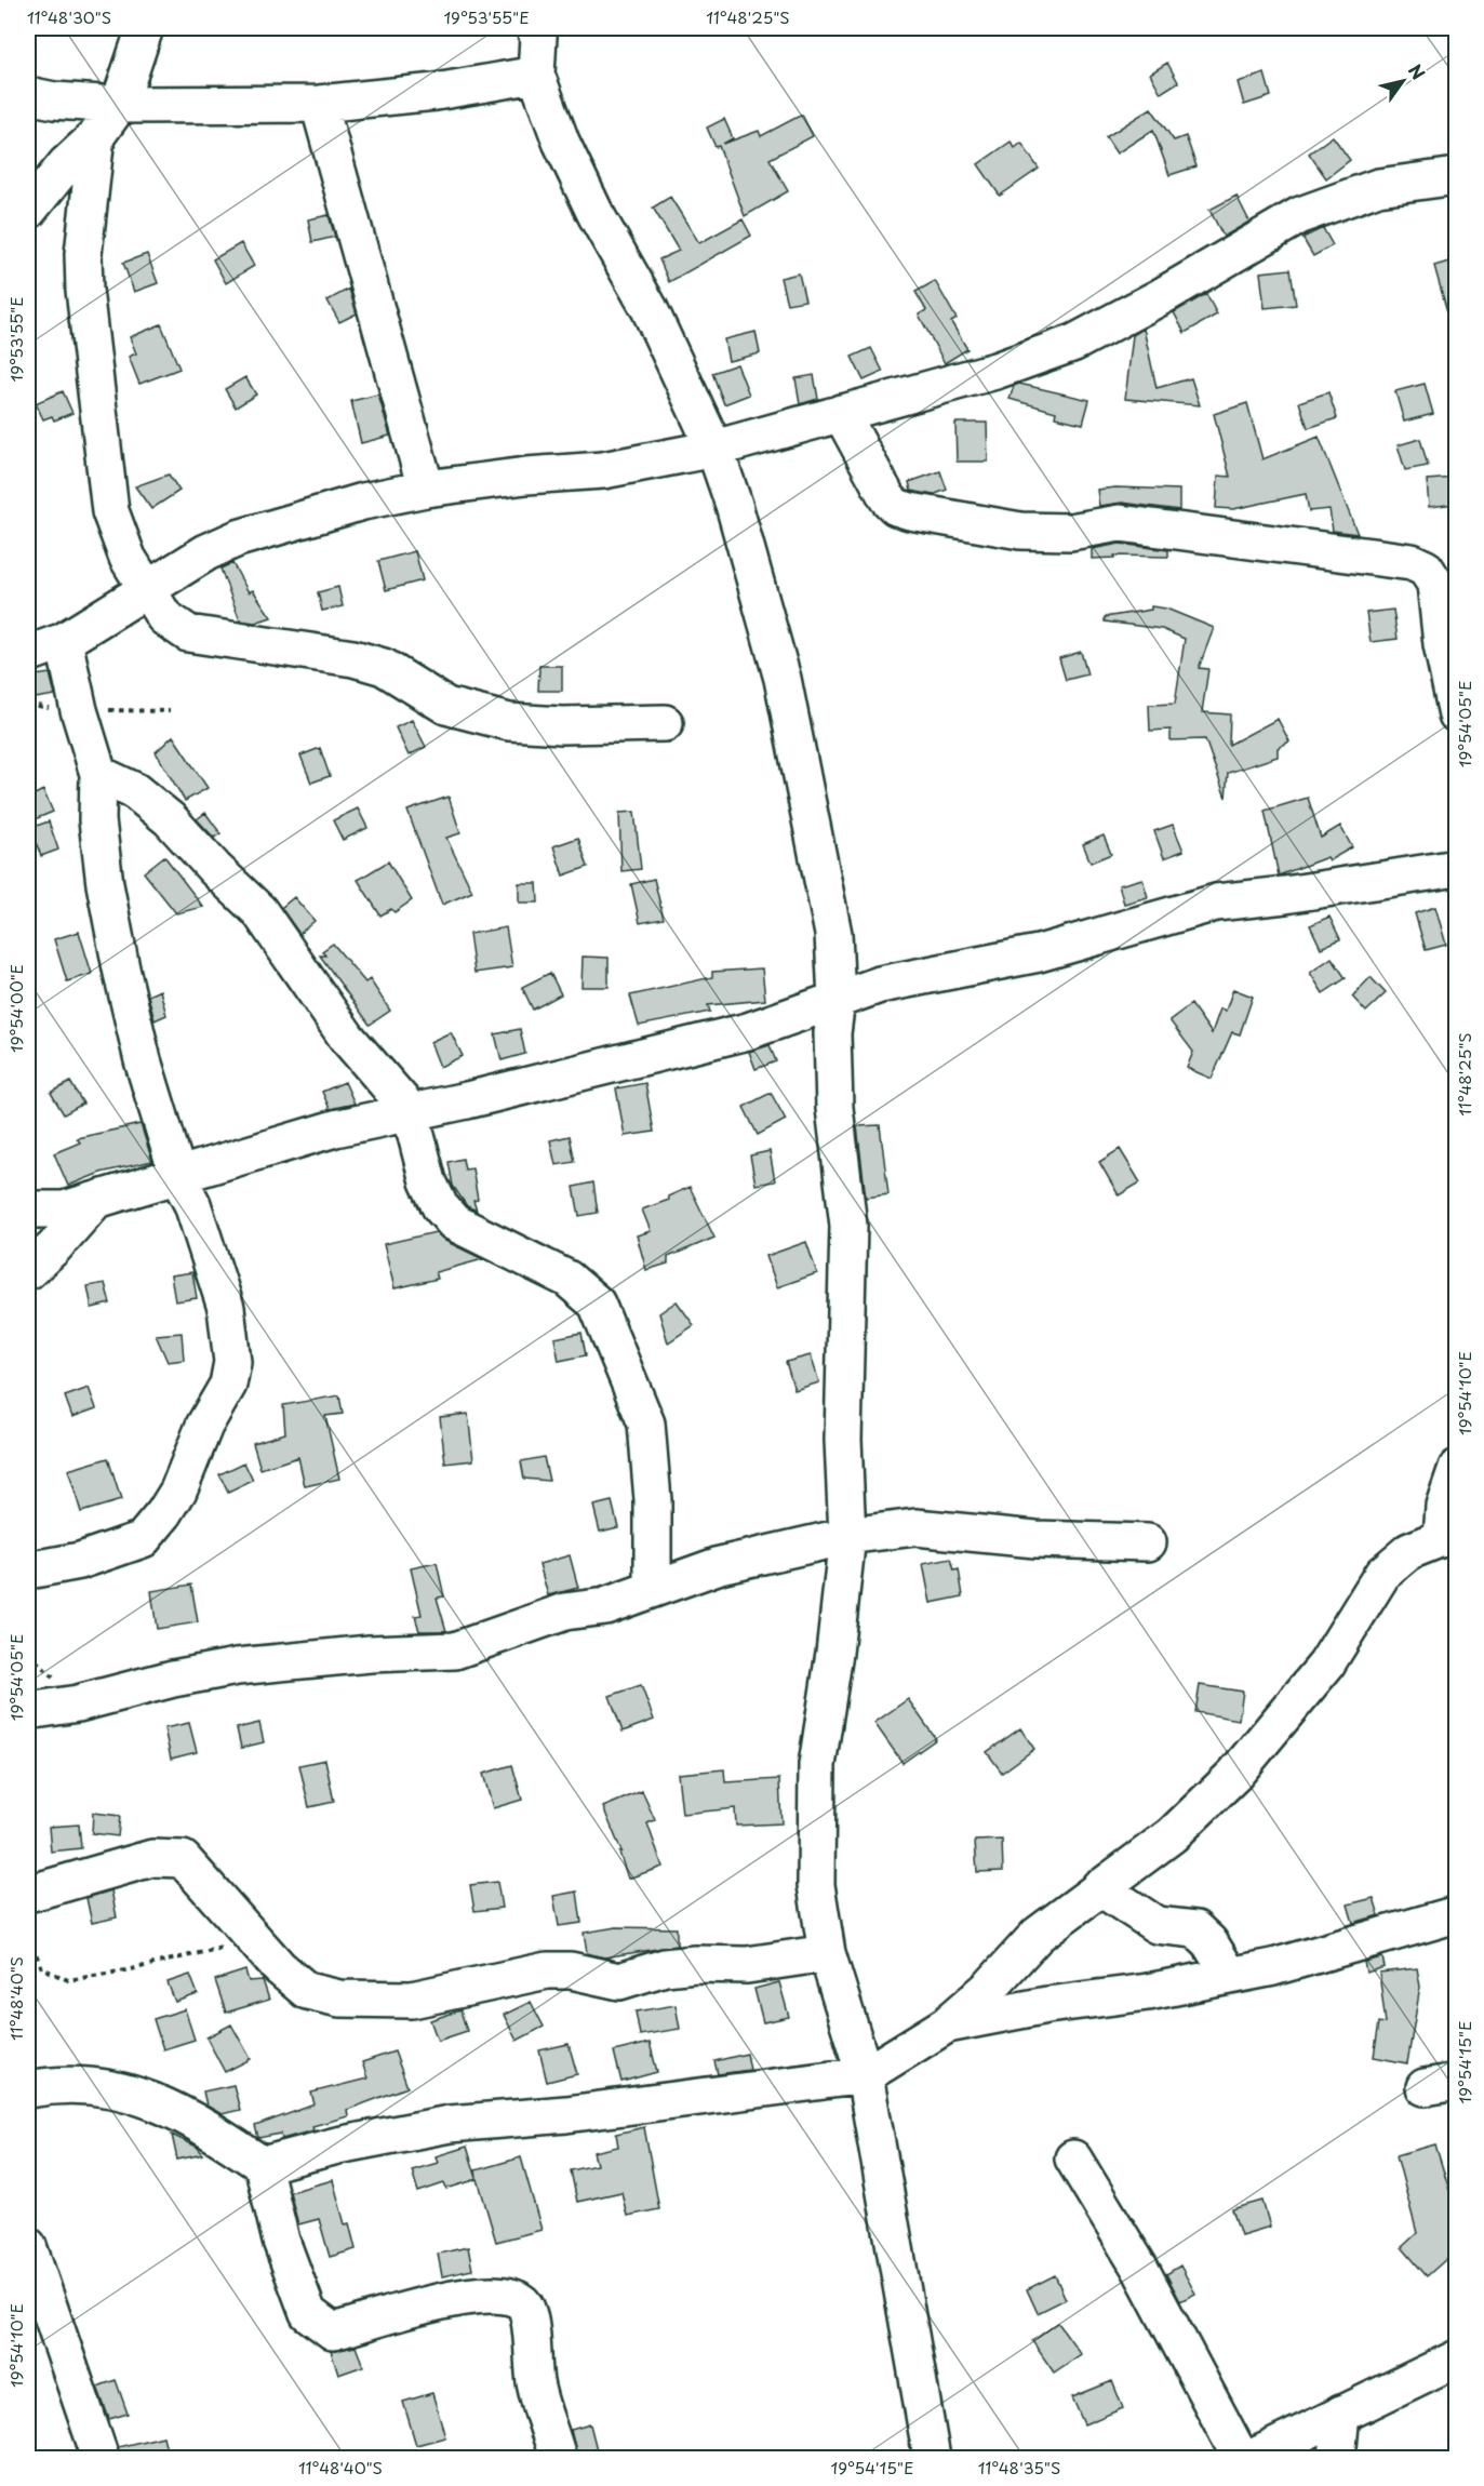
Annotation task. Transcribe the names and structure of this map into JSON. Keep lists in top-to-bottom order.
{
  "north": "top right",
  "coordinates": [
    "11°48'30\"S",
    "19°53'55\"E",
    "11°48'25\"S",
    "19°54'05\"E",
    "19°54'00\"E",
    "19°54'10\"E",
    "11°48'40\"S",
    "19°54'15\"E",
    "11°48'35\"S"
  ]
}
